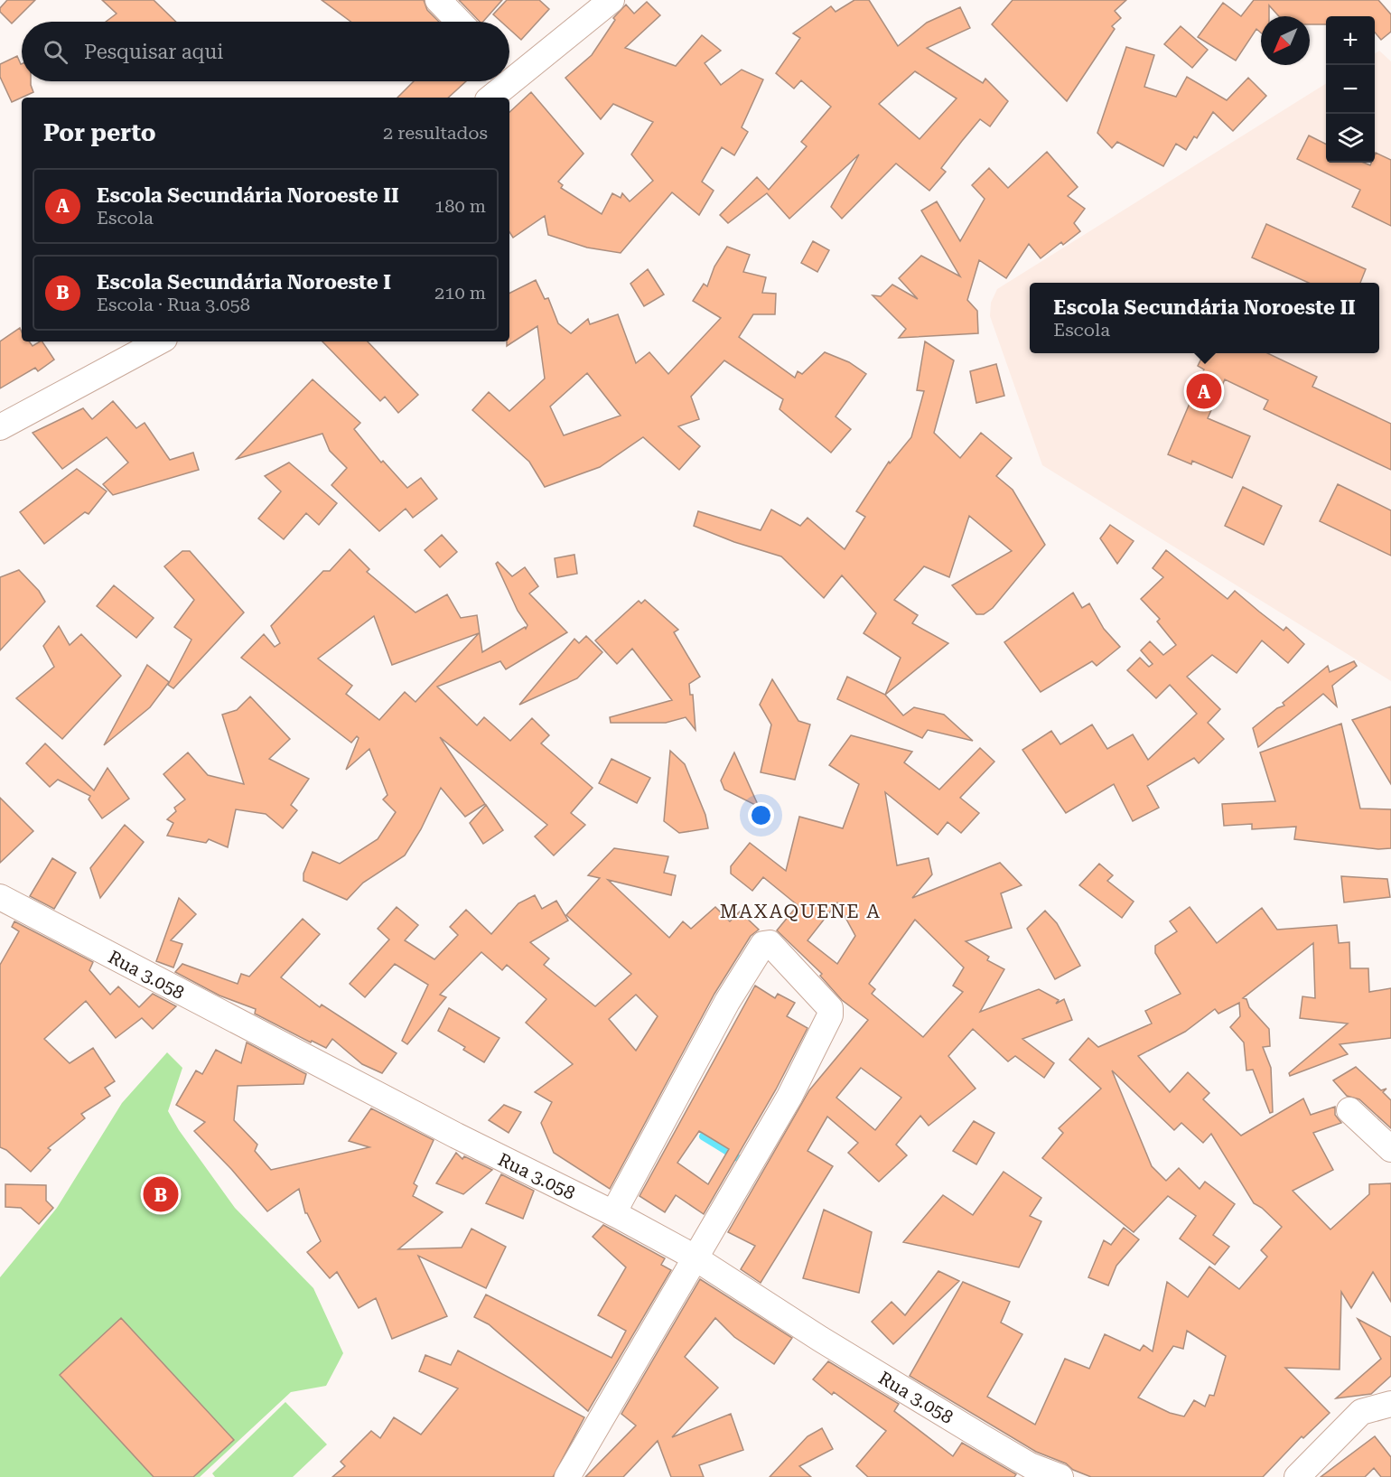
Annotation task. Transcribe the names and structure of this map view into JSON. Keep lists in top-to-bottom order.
{
  "streets": {
    "street": ["Rua 3.058"]
  },
  "districts": ["MAXAQUENE A"],
  "north": "bottom left",
  "page": {
    "map_buttons": ["+", "−"],
    "search": "Pesquisar aqui",
    "heading": ["Por perto", "2 resultados"],
    "list": [
      {
        "mark": "A",
        "name": "Escola Secundária Noroeste II",
        "note": "Escola",
        "value": "180 m"
      },
      {
        "mark": "B",
        "name": "Escola Secundária Noroeste I",
        "note": "Escola · Rua 3.058",
        "value": "210 m"
      }
    ],
    "popup": ["Escola Secundária Noroeste II", "Escola"],
    "pins": ["A", "B"]
  }
}
